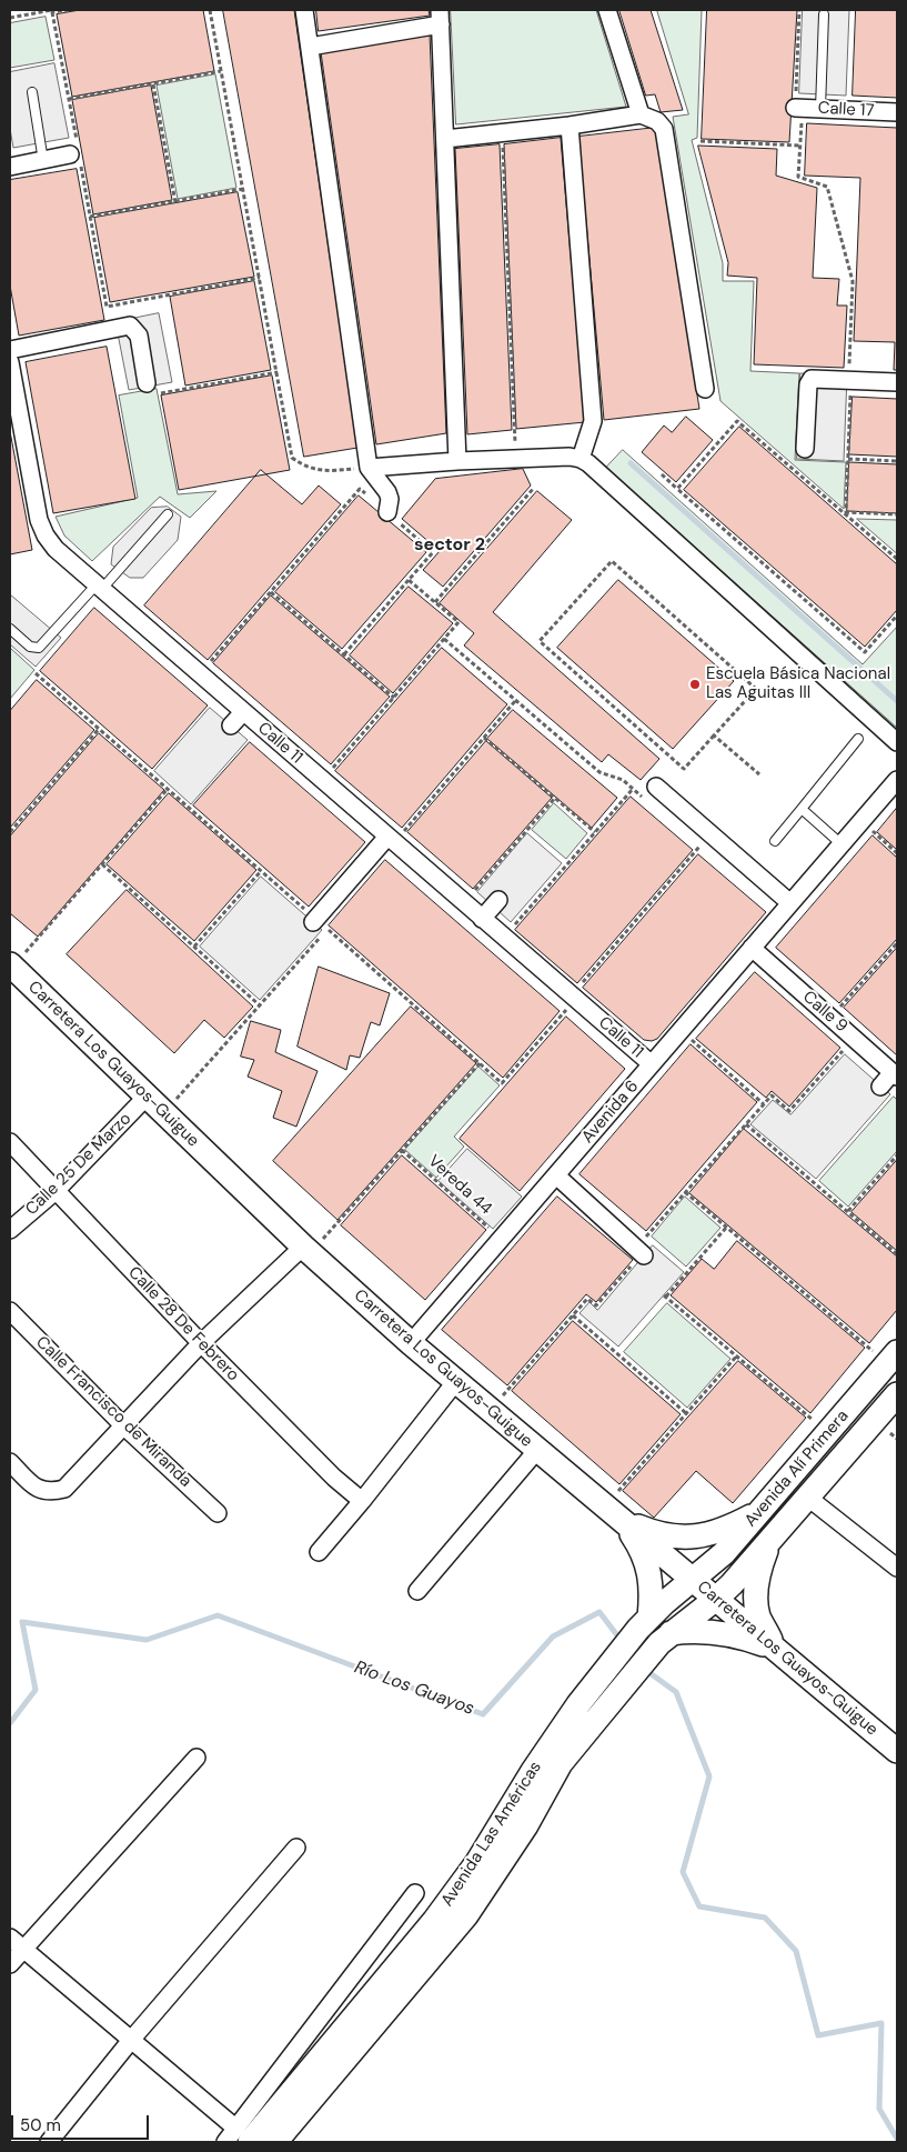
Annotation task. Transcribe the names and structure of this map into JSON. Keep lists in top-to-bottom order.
{
  "streets": {
    "main road": ["Carretera Los Guayos-Guigue", "Avenida Alí Primera", "Avenida Las Américas"],
    "street": [
      "Calle 17",
      "Calle 11",
      "Calle 9",
      "Avenida 6",
      "Calle 25 De Marzo",
      "Calle 28 De Febrero",
      "Calle Francisco de Miranda"
    ],
    "path": ["Vereda 44"]
  },
  "crossings": [
    ["Calle 11", "Avenida 6"],
    ["Calle 9", "Avenida 6"],
    ["Carretera Los Guayos-Guigue", "Avenida 6"],
    ["Carretera Los Guayos-Guigue", "Calle 25 De Marzo"],
    ["Carretera Los Guayos-Guigue", "Avenida Alí Primera"],
    ["Carretera Los Guayos-Guigue", "Avenida Las Américas"],
    ["Avenida 6", "Vereda 44"],
    ["Calle 25 De Marzo", "Calle 28 De Febrero"],
    ["Avenida Alí Primera", "Avenida Las Américas"]
  ],
  "districts": ["sector 2"],
  "water": ["Río Los Guayos"],
  "places": ["Escuela Básica Nacional Las Aguitas III"],
  "scale_bar": "50 m"
}
